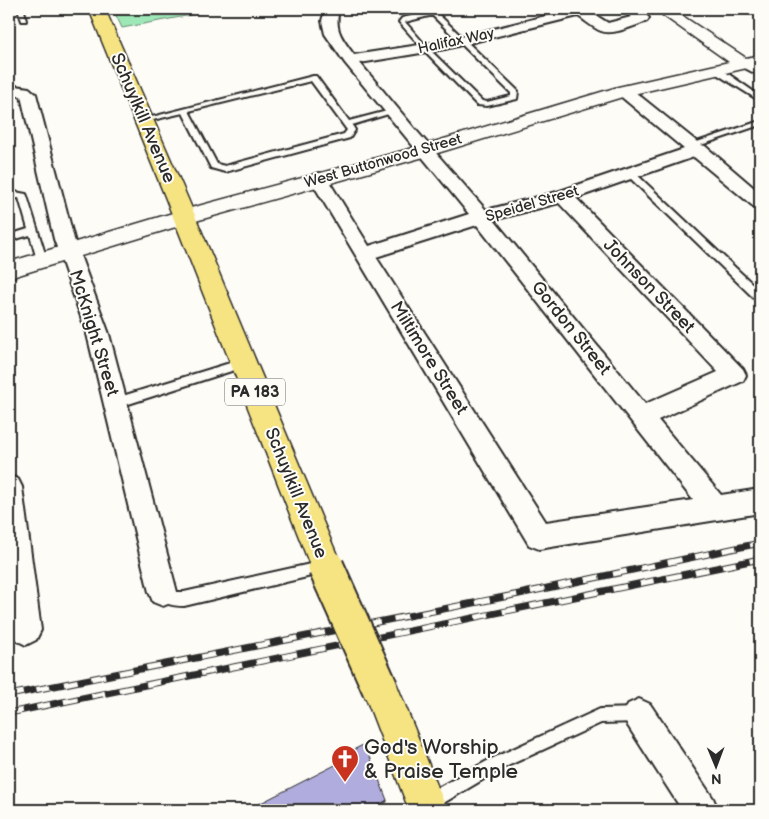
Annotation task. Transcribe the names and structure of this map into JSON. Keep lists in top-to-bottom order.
{
  "streets": {
    "main road": ["Schuylkill Avenue", "PA 183"],
    "street": [
      "Halifax Way",
      "West Buttonwood Street",
      "Speidel Street",
      "Johnson Street",
      "Gordon Street",
      "McKnight Street",
      "Miltimore Street"
    ]
  },
  "crossings": [
    ["Halifax Way", "Gordon Street"],
    ["Schuylkill Avenue", "West Buttonwood Street"],
    ["West Buttonwood Street", "Gordon Street"],
    ["West Buttonwood Street", "McKnight Street"],
    ["West Buttonwood Street", "Miltimore Street"],
    ["Speidel Street", "Johnson Street"],
    ["Speidel Street", "Gordon Street"],
    ["Speidel Street", "Miltimore Street"],
    ["Johnson Street", "Gordon Street"],
    ["Gordon Street", "Miltimore Street"]
  ],
  "places": {
    "church": ["God's Worship & Praise Temple"]
  },
  "north": "bottom"
}
